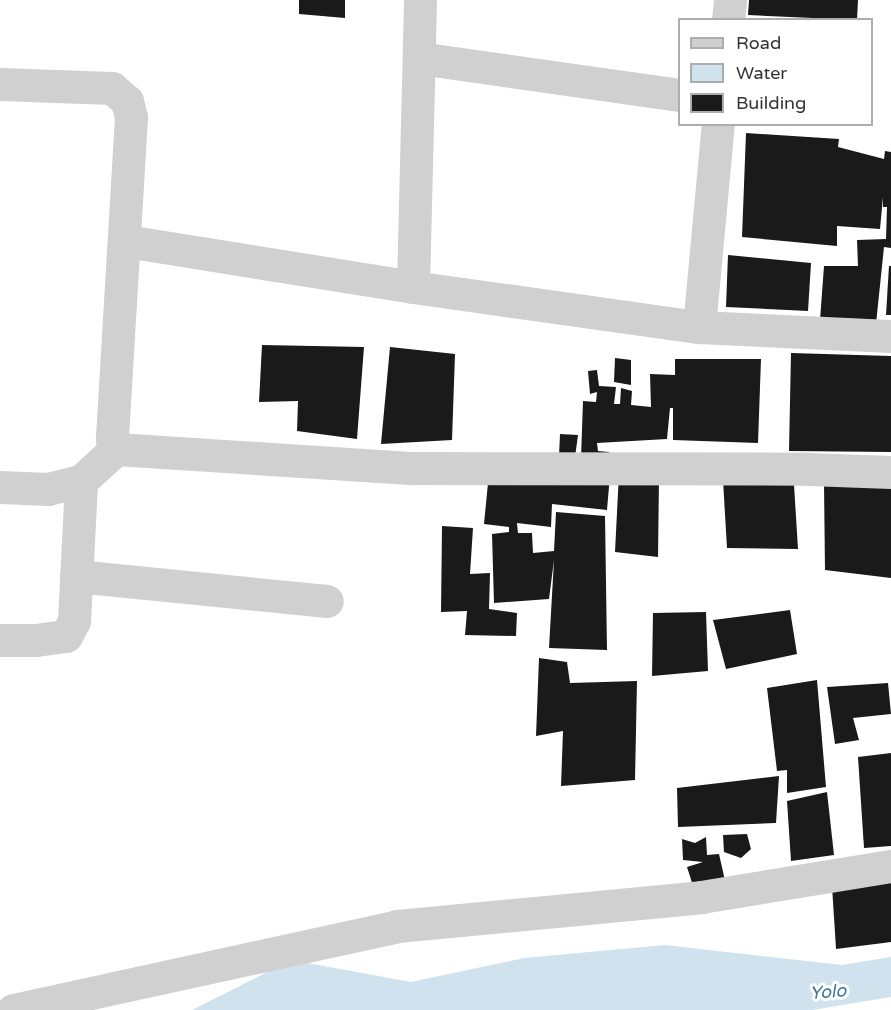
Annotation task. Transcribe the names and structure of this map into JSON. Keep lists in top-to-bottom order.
{
  "water": ["Yolo"],
  "legend": ["Road", "Water", "Building"]
}
